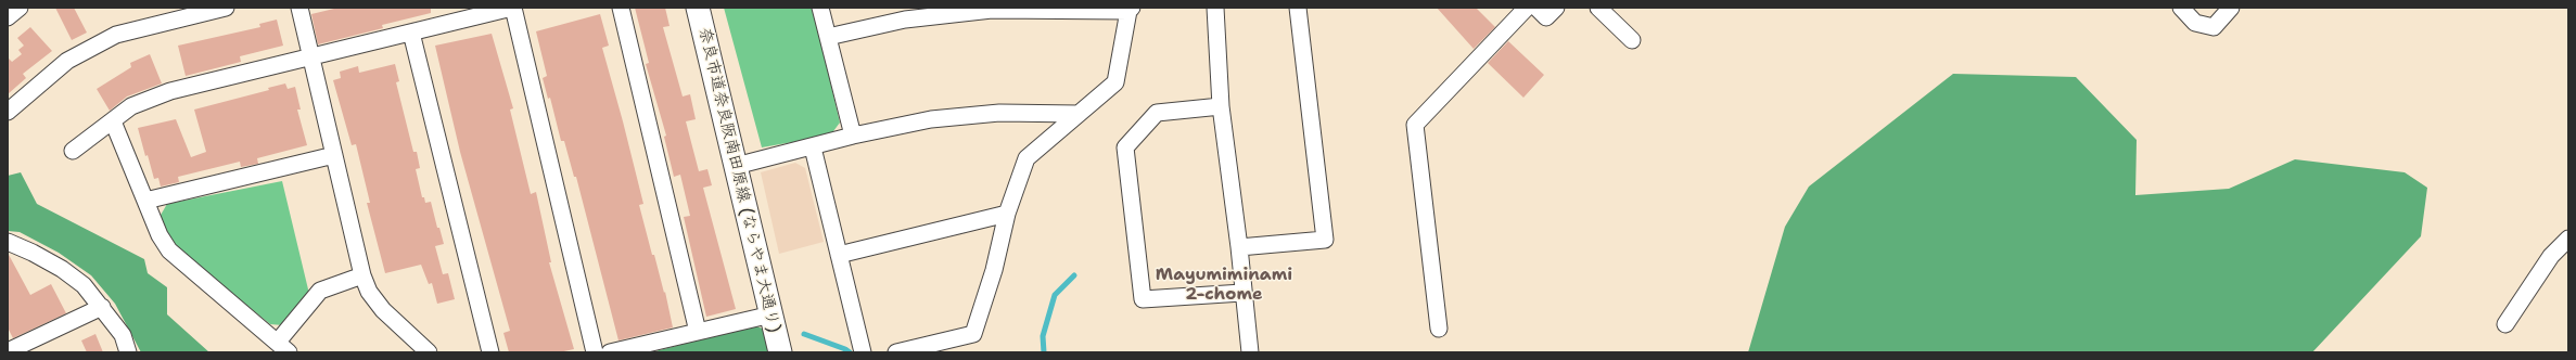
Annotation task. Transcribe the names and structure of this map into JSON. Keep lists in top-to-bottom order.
{
  "streets": {
    "street": ["奈良市道奈良阪南田原線 (ならやま大通り)"]
  },
  "districts": ["Mayumiminami 2-chome"]
}
